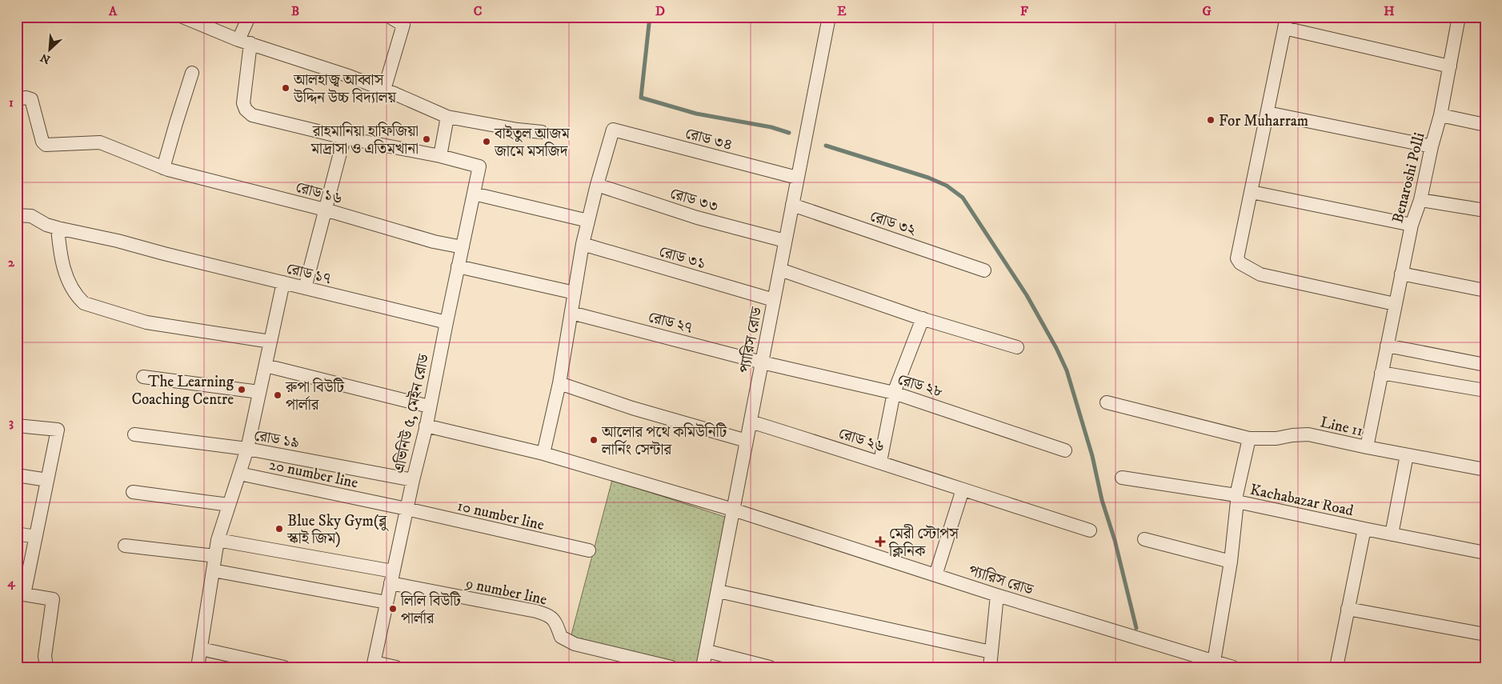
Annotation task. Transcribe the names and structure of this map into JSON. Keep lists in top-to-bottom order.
{
  "streets": {
    "street": [
      "রোড ৩৪",
      "Benaroshi Polli",
      "রোড ১৬",
      "রোড ৩৩",
      "রোড ৩২",
      "রোড ৩১",
      "রোড ১৭",
      "রোড ২৭",
      "প্যারিস রোড",
      "রোড ২৮",
      "এভিনিউ ৫, মেইন রোড",
      "Line 11",
      "রোড ১৯",
      "রোড ২৬",
      "20 number line",
      "Kachabazar Road",
      "10 number line",
      "9 number line"
    ]
  },
  "crossings": [
    ["রোড ৩৪", "রোড ৩৩"],
    ["রোড ৩৪", "প্যারিস রোড"],
    ["Benaroshi Polli", "Line 11"],
    ["রোড ১৬", "এভিনিউ ৫, মেইন রোড"],
    ["রোড ৩৩", "প্যারিস রোড"],
    ["রোড ৩২", "প্যারিস রোড"],
    ["রোড ৩১", "প্যারিস রোড"],
    ["রোড ১৭", "এভিনিউ ৫, মেইন রোড"],
    ["রোড ২৭", "প্যারিস রোড"],
    ["রোড ২৭", "রোড ২৮"],
    ["প্যারিস রোড", "রোড ২৮"],
    ["প্যারিস রোড", "এভিনিউ ৫, মেইন রোড"],
    ["প্যারিস রোড", "রোড ২৬"],
    ["এভিনিউ ৫, মেইন রোড", "রোড ১৯"],
    ["এভিনিউ ৫, মেইন রোড", "20 number line"],
    ["এভিনিউ ৫, মেইন রোড", "10 number line"],
    ["এভিনিউ ৫, মেইন রোড", "9 number line"],
    ["20 number line", "10 number line"]
  ],
  "places": {
    "other": [
      "আলহাজ্ব আব্বাস উদ্দিন উচ্চ বিদ্যালয়",
      "For Muharram",
      "রাহমানিয়া হাফিজিয়া মাদ্রাসা ও এতিমখানা",
      "বাইতুল আজম জামে মসজিদ",
      "The Learning Coaching Centre",
      "রুপা বিউটি পার্লার",
      "আলোর পথে কমিউনিটি লার্নিং সেন্টার",
      "Blue Sky Gym(ব্লু স্কাই জিম)",
      "লিলি বিউটি পার্লার"
    ],
    "health": ["মেরী স্টোপস ক্লিনিক"]
  },
  "north": "bottom left",
  "grid": {
    "columns": [
      "A",
      "B",
      "C",
      "D",
      "E",
      "F",
      "G",
      "H"
    ],
    "rows": [
      "1",
      "2",
      "3",
      "4"
    ]
  }
}
